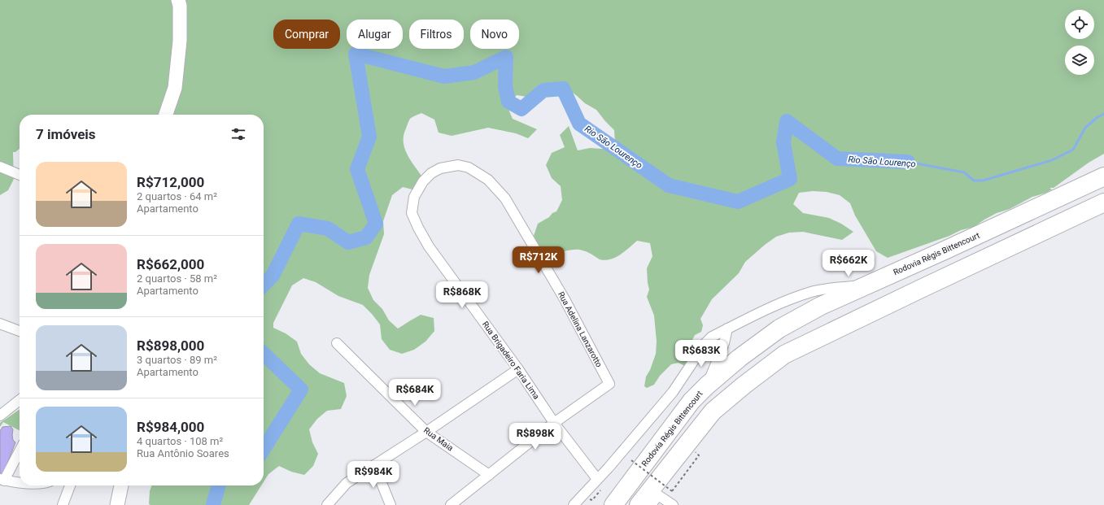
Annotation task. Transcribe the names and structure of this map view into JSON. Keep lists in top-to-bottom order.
{
  "streets": {
    "highway": ["Rodovia Régis Bittencourt"],
    "street": ["Rua Adelina Lanzarotto", "Rua Brigadeiro Faria Lima", "Rua Maia"]
  },
  "crossings": [
    ["Rua Adelina Lanzarotto", "Rua Brigadeiro Faria Lima"]
  ],
  "water": ["Rio São Lourenço"],
  "page": {
    "chip": [
      "Comprar",
      "Alugar",
      "Filtros",
      "Novo"
    ],
    "heading": "7 imóveis",
    "list": [
      {
        "name": "R$712,000",
        "note": "2 quartos · 64 m² · Apartamento"
      },
      {
        "name": "R$662,000",
        "note": "2 quartos · 58 m² · Apartamento"
      },
      {
        "name": "R$898,000",
        "note": "3 quartos · 89 m² · Apartamento"
      },
      {
        "name": "R$984,000",
        "note": "4 quartos · 108 m² · Rua Antônio Soares"
      }
    ],
    "price": [
      "R$712K",
      "R$662K",
      "R$868K",
      "R$683K",
      "R$684K",
      "R$898K",
      "R$984K"
    ]
  }
}
